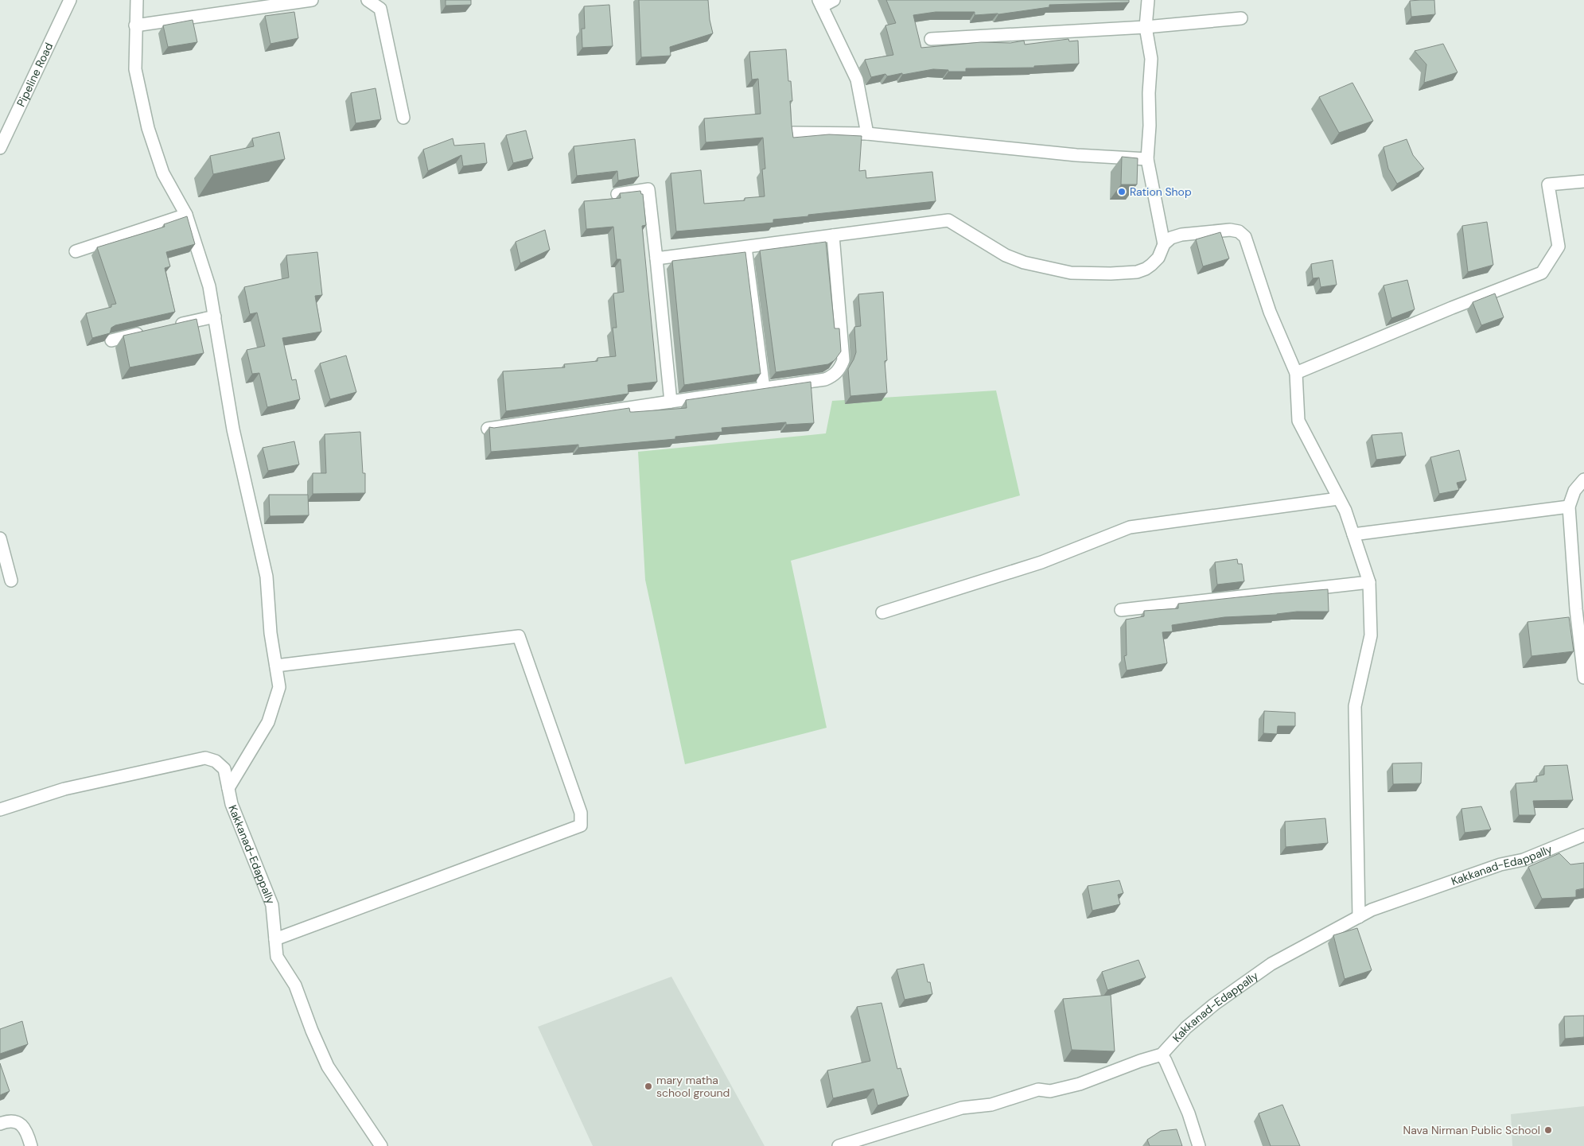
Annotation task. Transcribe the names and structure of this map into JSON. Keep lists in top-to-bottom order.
{
  "streets": {
    "street": ["Pipeline Road", "Kakkanad-Edappally"]
  },
  "places": ["Ration Shop", "mary matha school ground", "Nava Nirman Public School"]
}
